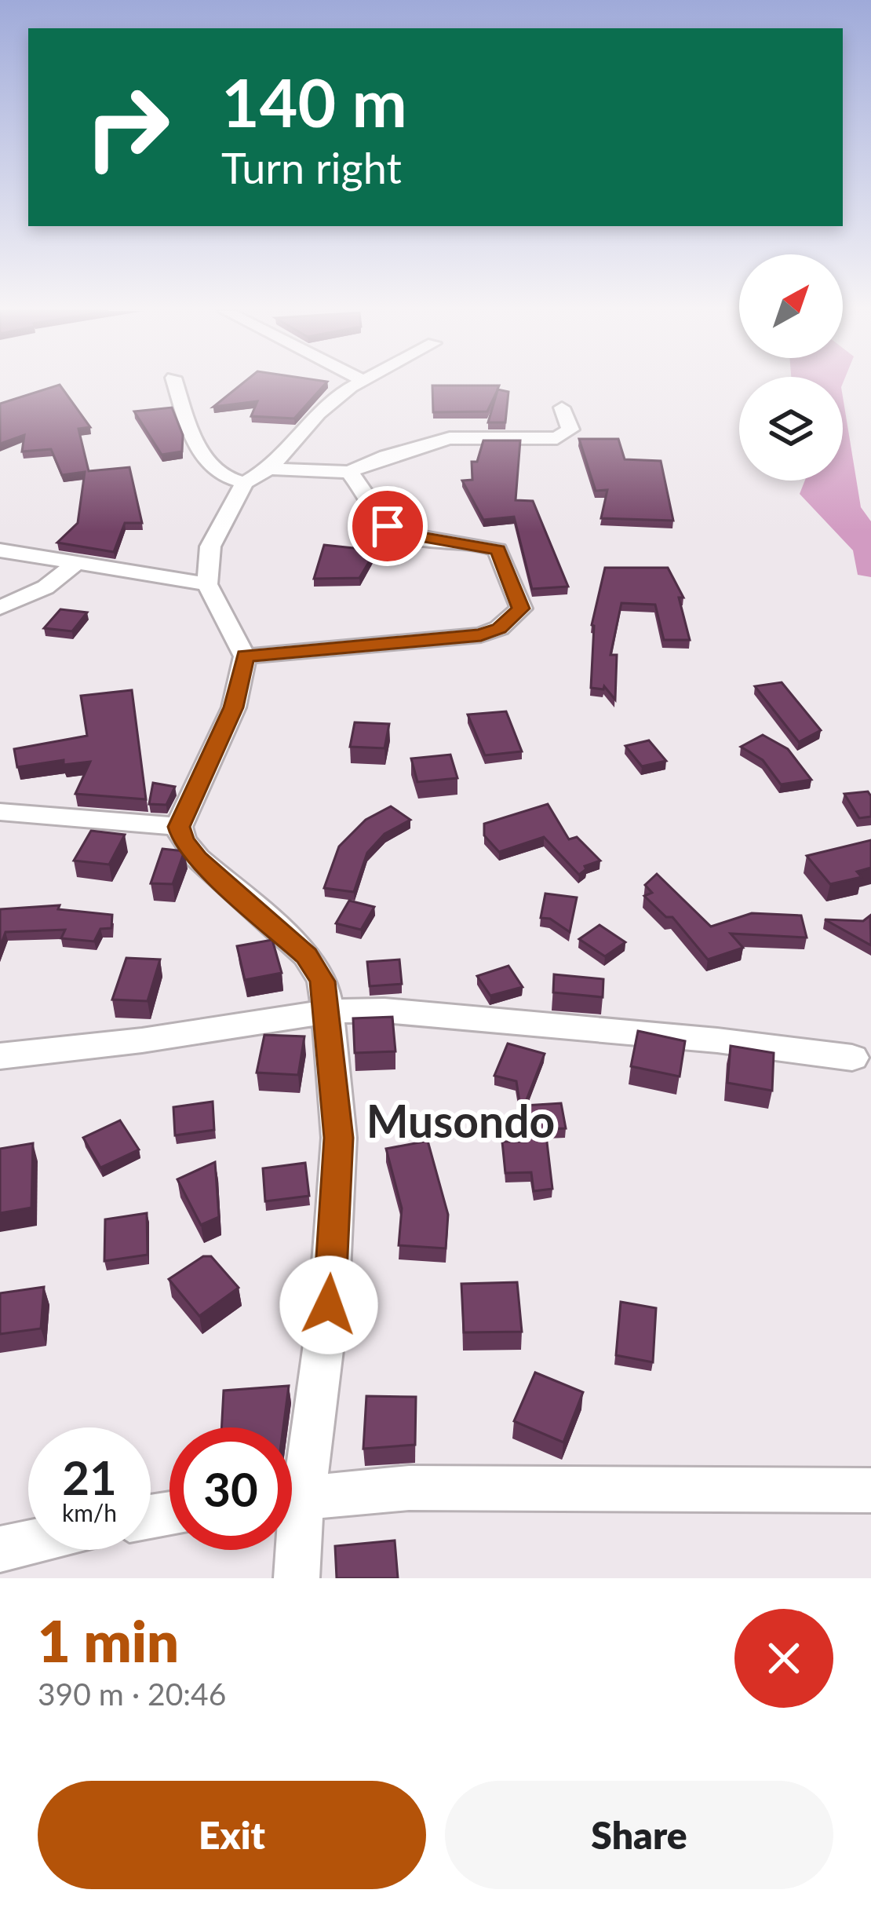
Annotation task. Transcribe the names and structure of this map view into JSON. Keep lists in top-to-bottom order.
{
  "districts": ["Musondo"],
  "north": "top right",
  "page": {
    "turn": ["140 m", "Turn right"],
    "speed": "21 km/h",
    "limit": "30",
    "heading": ["1 min", "390 m · 20:46"],
    "buttons": ["Exit", "Share"]
  }
}
